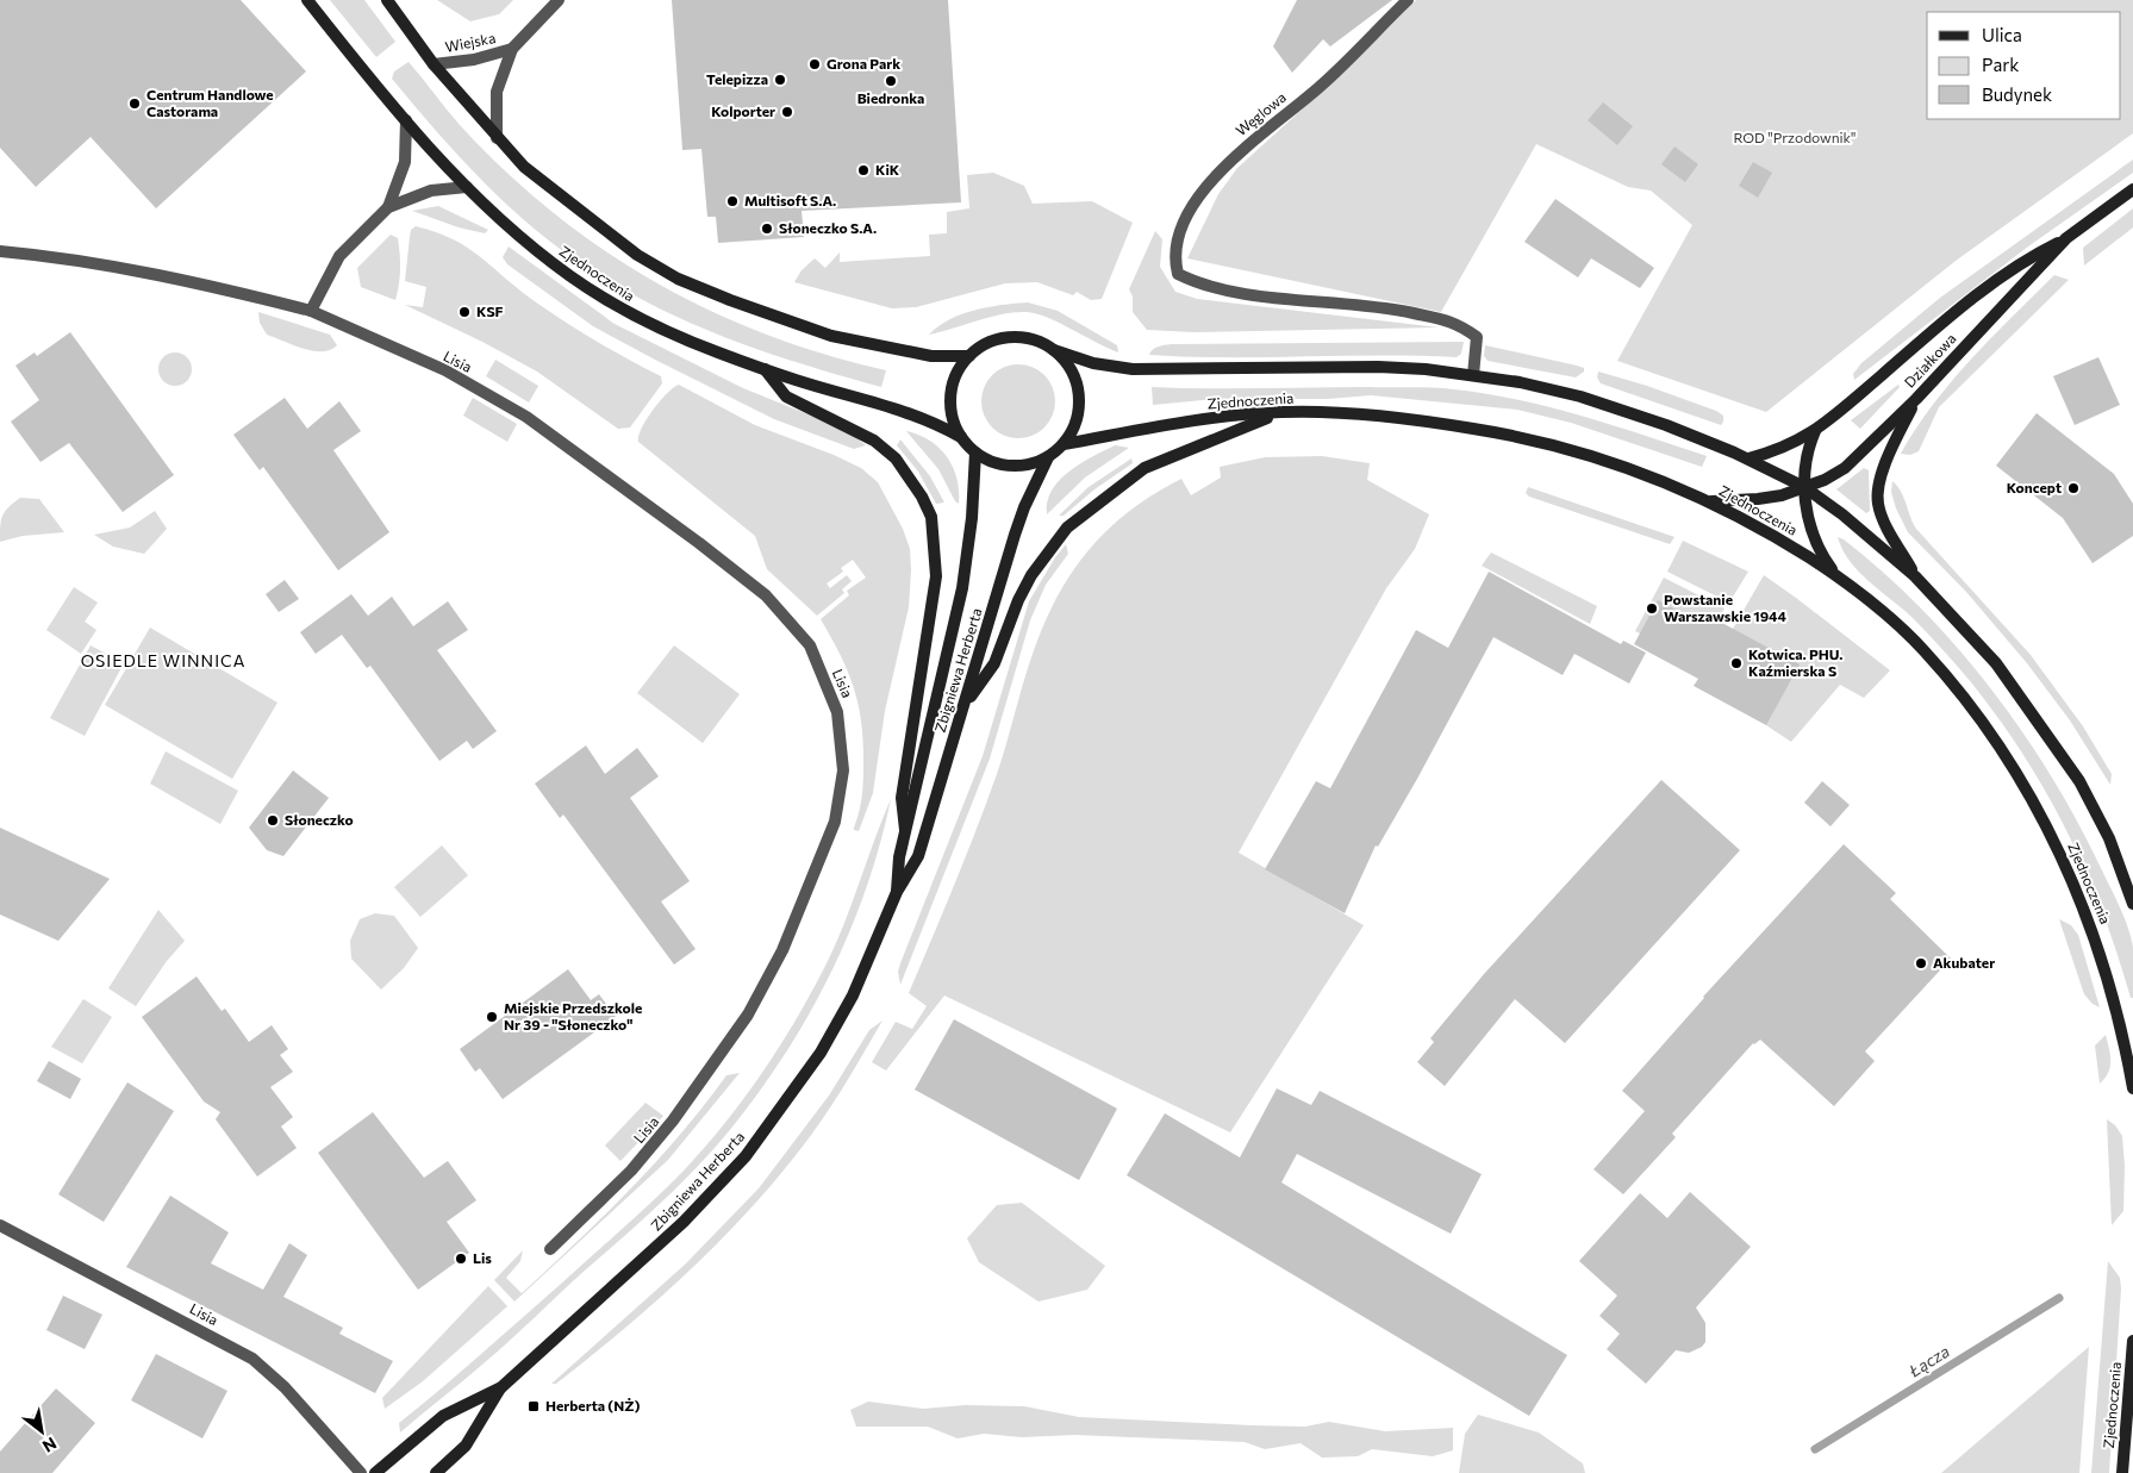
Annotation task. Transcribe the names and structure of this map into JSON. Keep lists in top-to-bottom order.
{
  "streets": {
    "main road": ["Zjednoczenia", "Działkowa", "Zbigniewa Herberta"],
    "street": ["Wiejska", "Węglowa", "Lisia"]
  },
  "crossings": [
    ["Węglowa", "Zjednoczenia"],
    ["Zjednoczenia", "Działkowa"],
    ["Zjednoczenia", "Zbigniewa Herberta"]
  ],
  "districts": ["OSIEDLE WINNICA"],
  "water": ["Łącza"],
  "parks": ["ROD \"Przodownik\""],
  "places": {
    "other": [
      "Grona Park",
      "Telepizza",
      "Biedronka",
      "Centrum Handlowe Castorama",
      "Kolporter",
      "KiK",
      "Multisoft S.A.",
      "Słoneczko S.A.",
      "KSF",
      "Koncept",
      "Powstanie Warszawskie 1944",
      "Kotwica. PHU. Kaźmierska S",
      "Słoneczko",
      "Akubater",
      "Miejskie Przedszkole Nr 39 - \"Słoneczko\"",
      "Lis"
    ],
    "transit": ["Herberta (NŻ)"]
  },
  "legend": ["Ulica", "Park", "Budynek"],
  "north": "bottom right"
}
